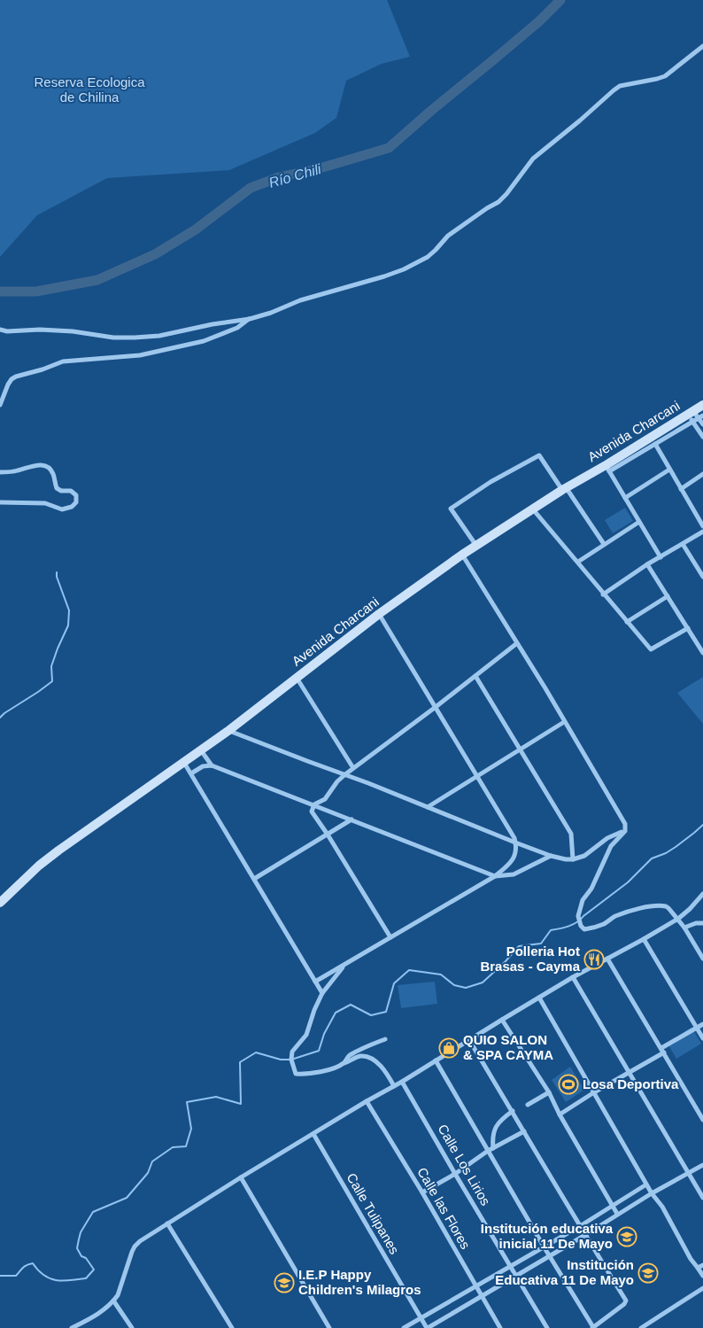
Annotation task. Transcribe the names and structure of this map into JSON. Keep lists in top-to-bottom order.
{
  "streets": {
    "main road": ["Avenida Charcani"],
    "street": ["Calle Los Lirios", "Calle las Flores", "Calle Tulipanes"]
  },
  "water": ["Río Chili"],
  "parks": ["Reserva Ecologica de Chilina"],
  "places": {
    "restaurant": ["Polleria Hot Brasas - Cayma"],
    "shop": ["QUIO SALON & SPA CAYMA"],
    "sports": ["Losa Deportiva"],
    "school or university": ["Institución educativa inicial 11 De Mayo", "Institución Educativa 11 De Mayo", "I.E.P Happy Children's Milagros"]
  }
}
